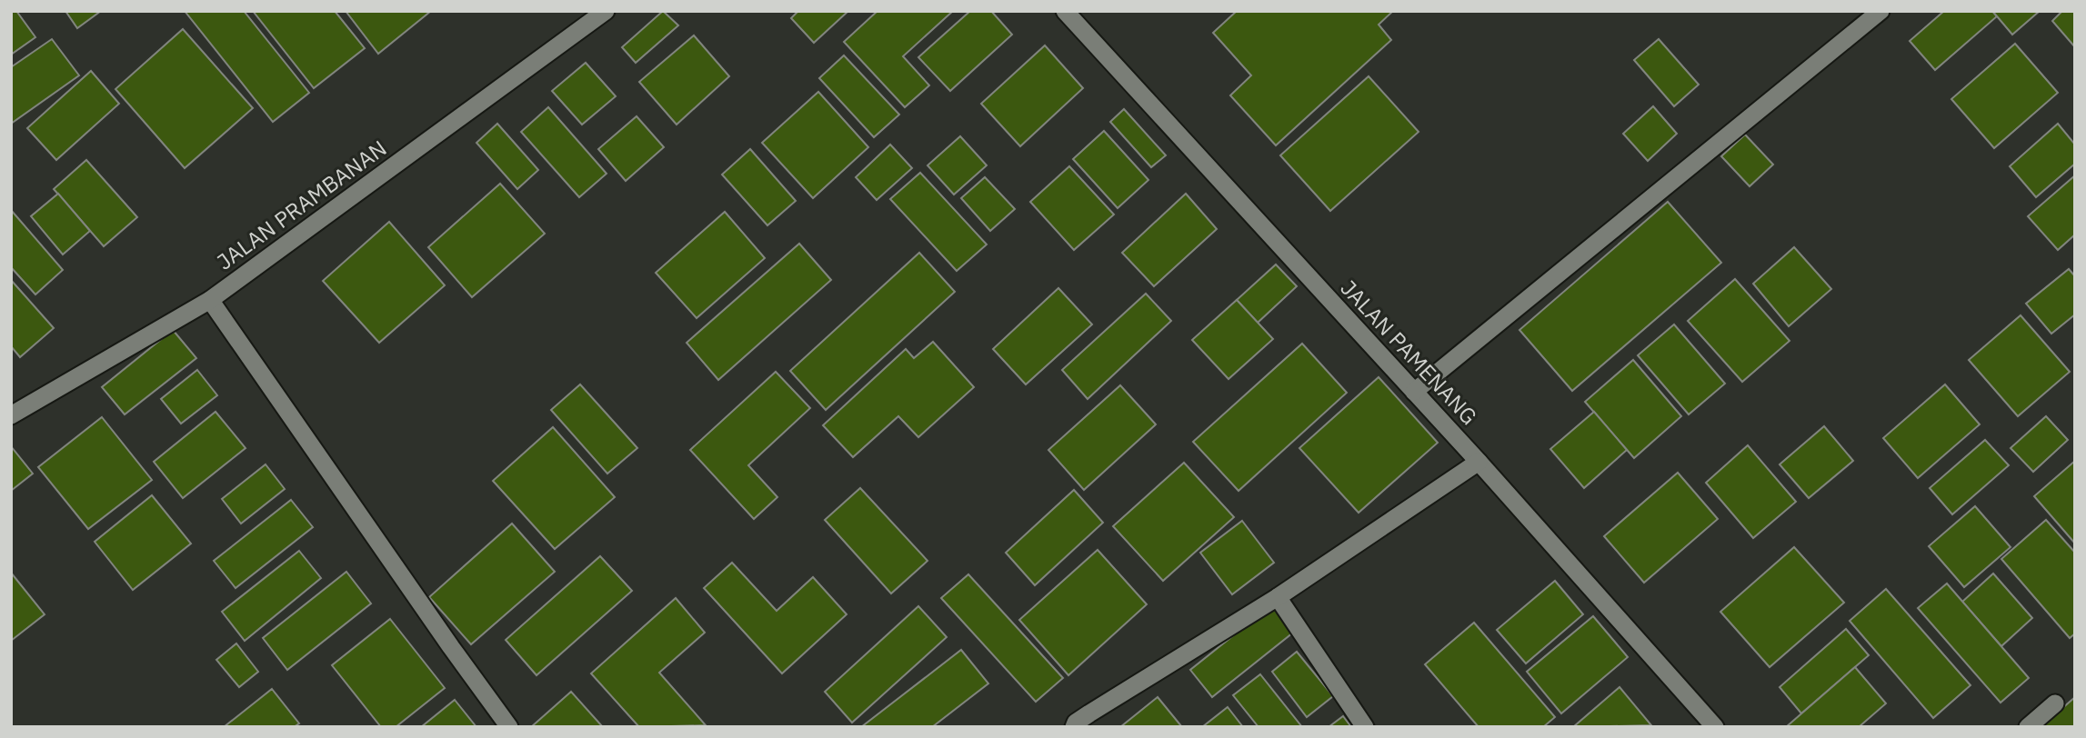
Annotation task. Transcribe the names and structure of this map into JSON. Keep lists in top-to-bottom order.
{
  "streets": {
    "street": ["JALAN PRAMBANAN", "JALAN PAMENANG"]
  }
}
